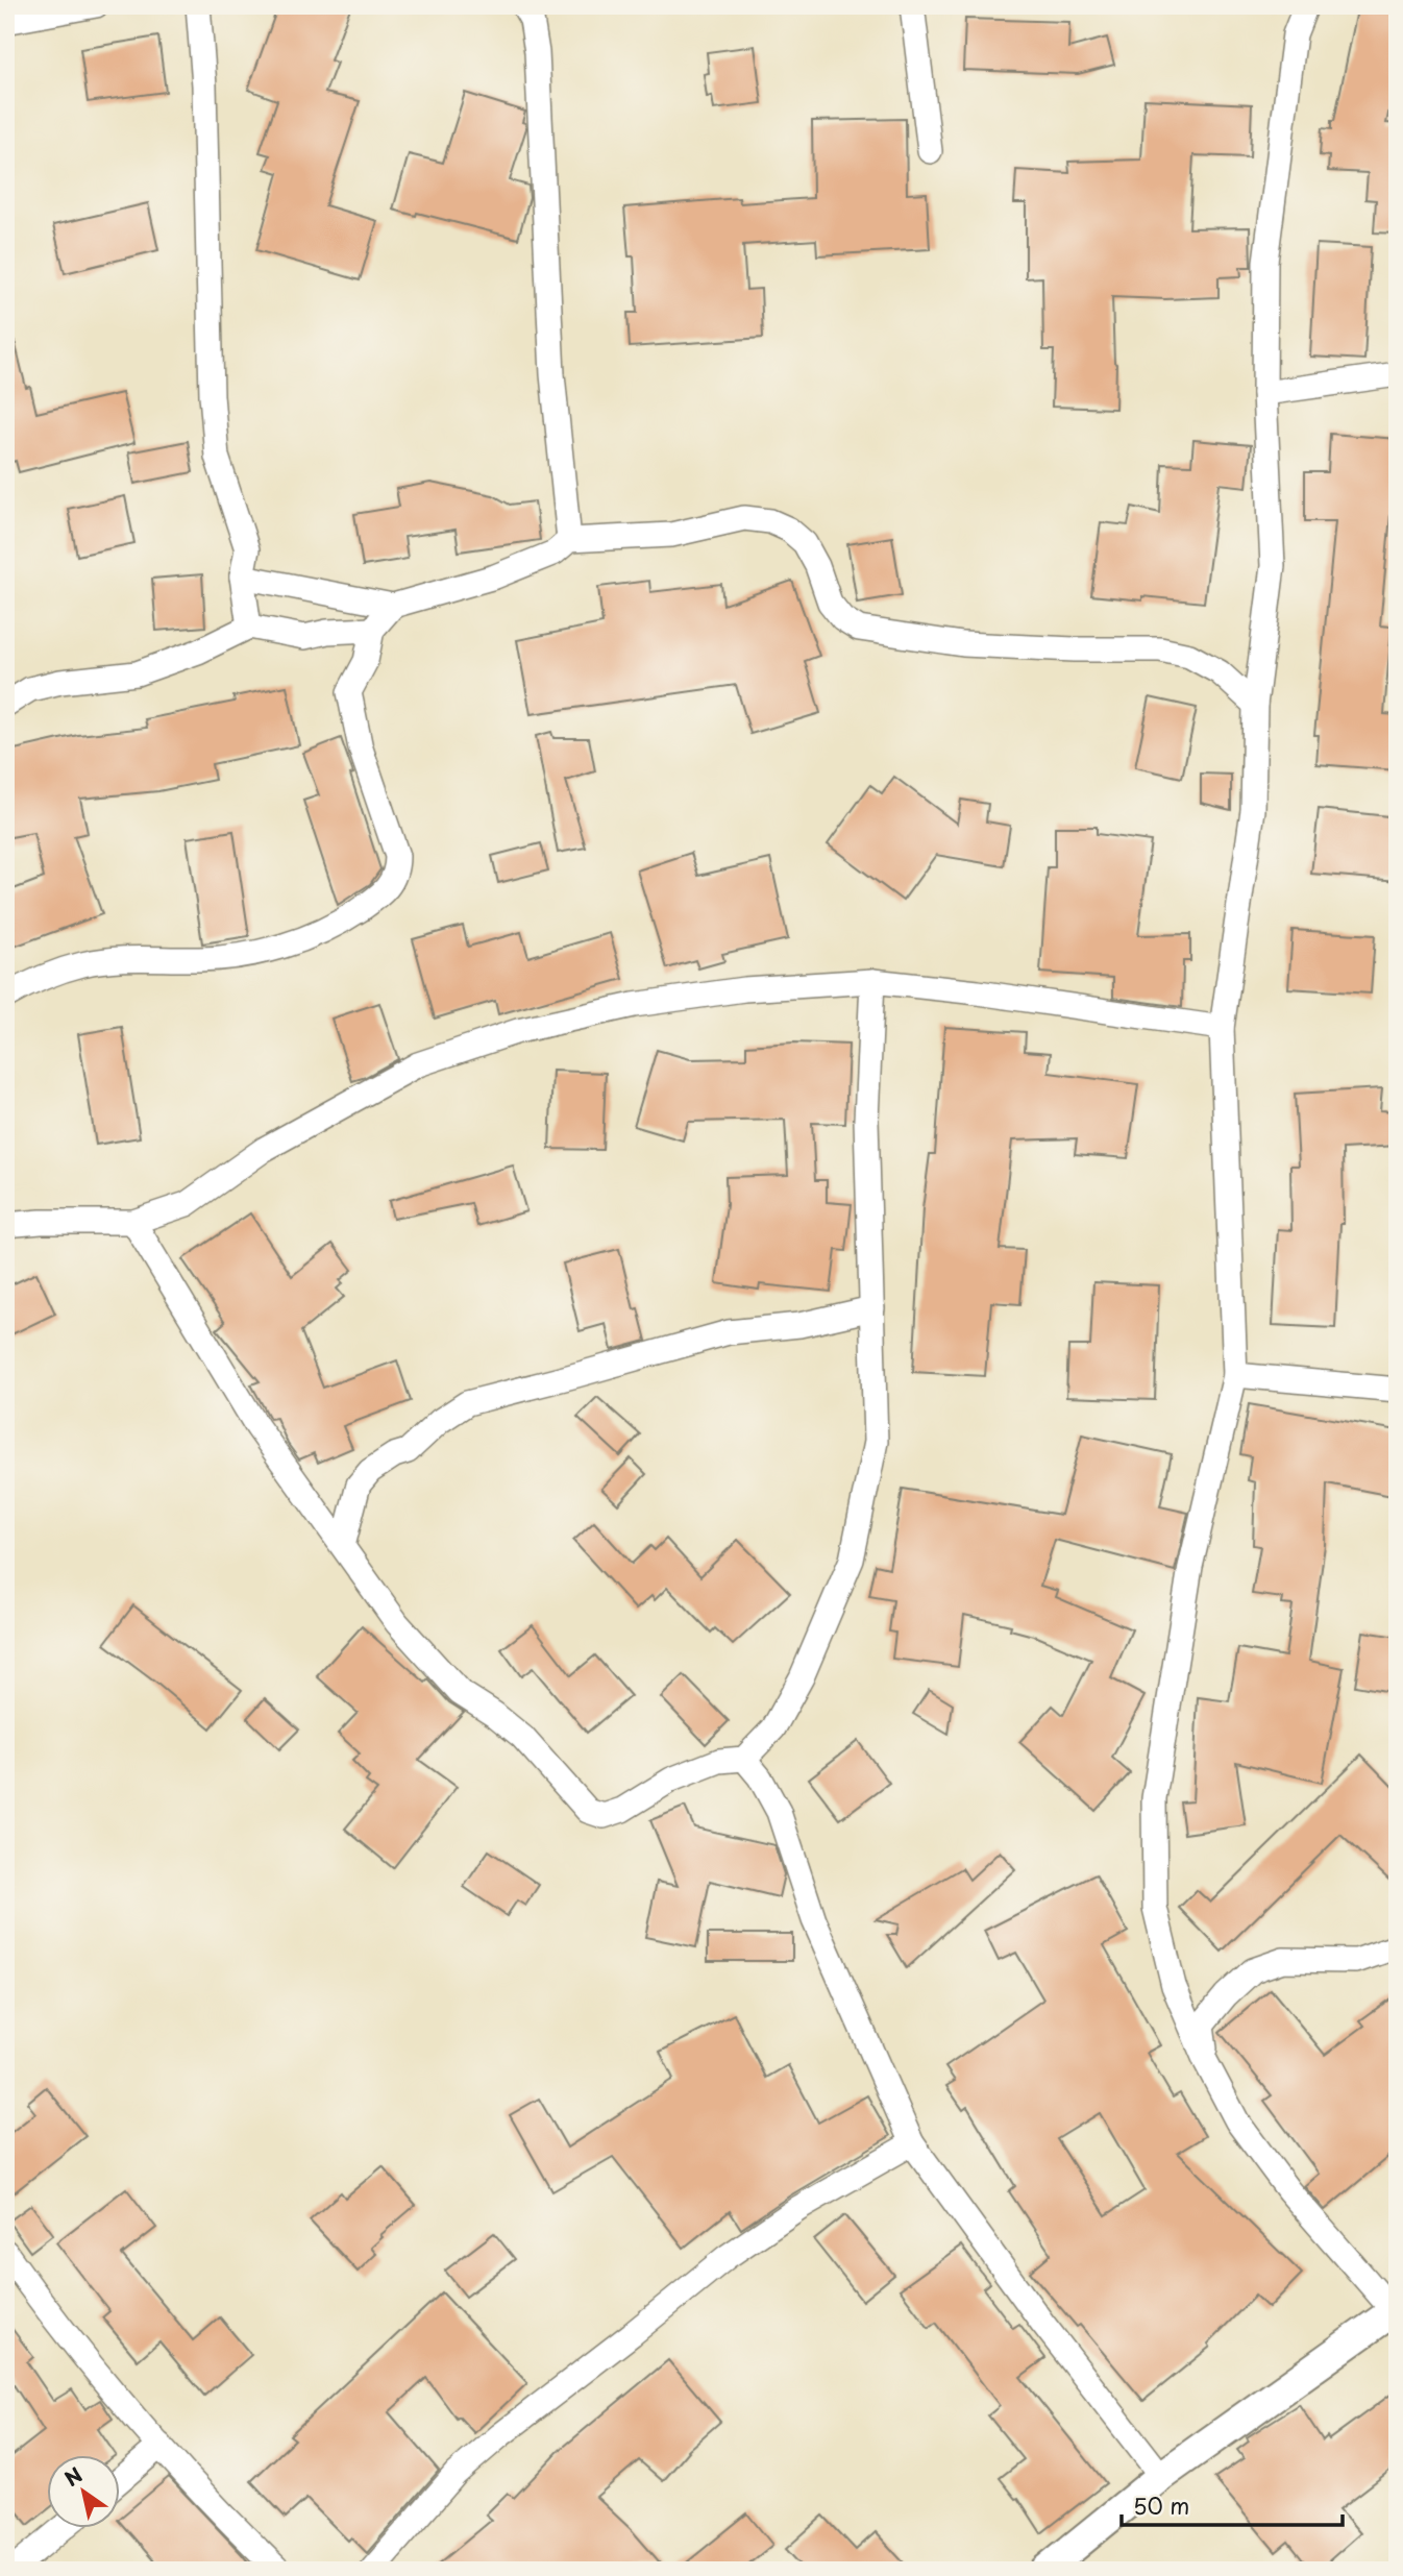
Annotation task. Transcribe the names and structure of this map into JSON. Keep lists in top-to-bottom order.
{
  "scale_bar": "50 m",
  "north": "top left"
}
